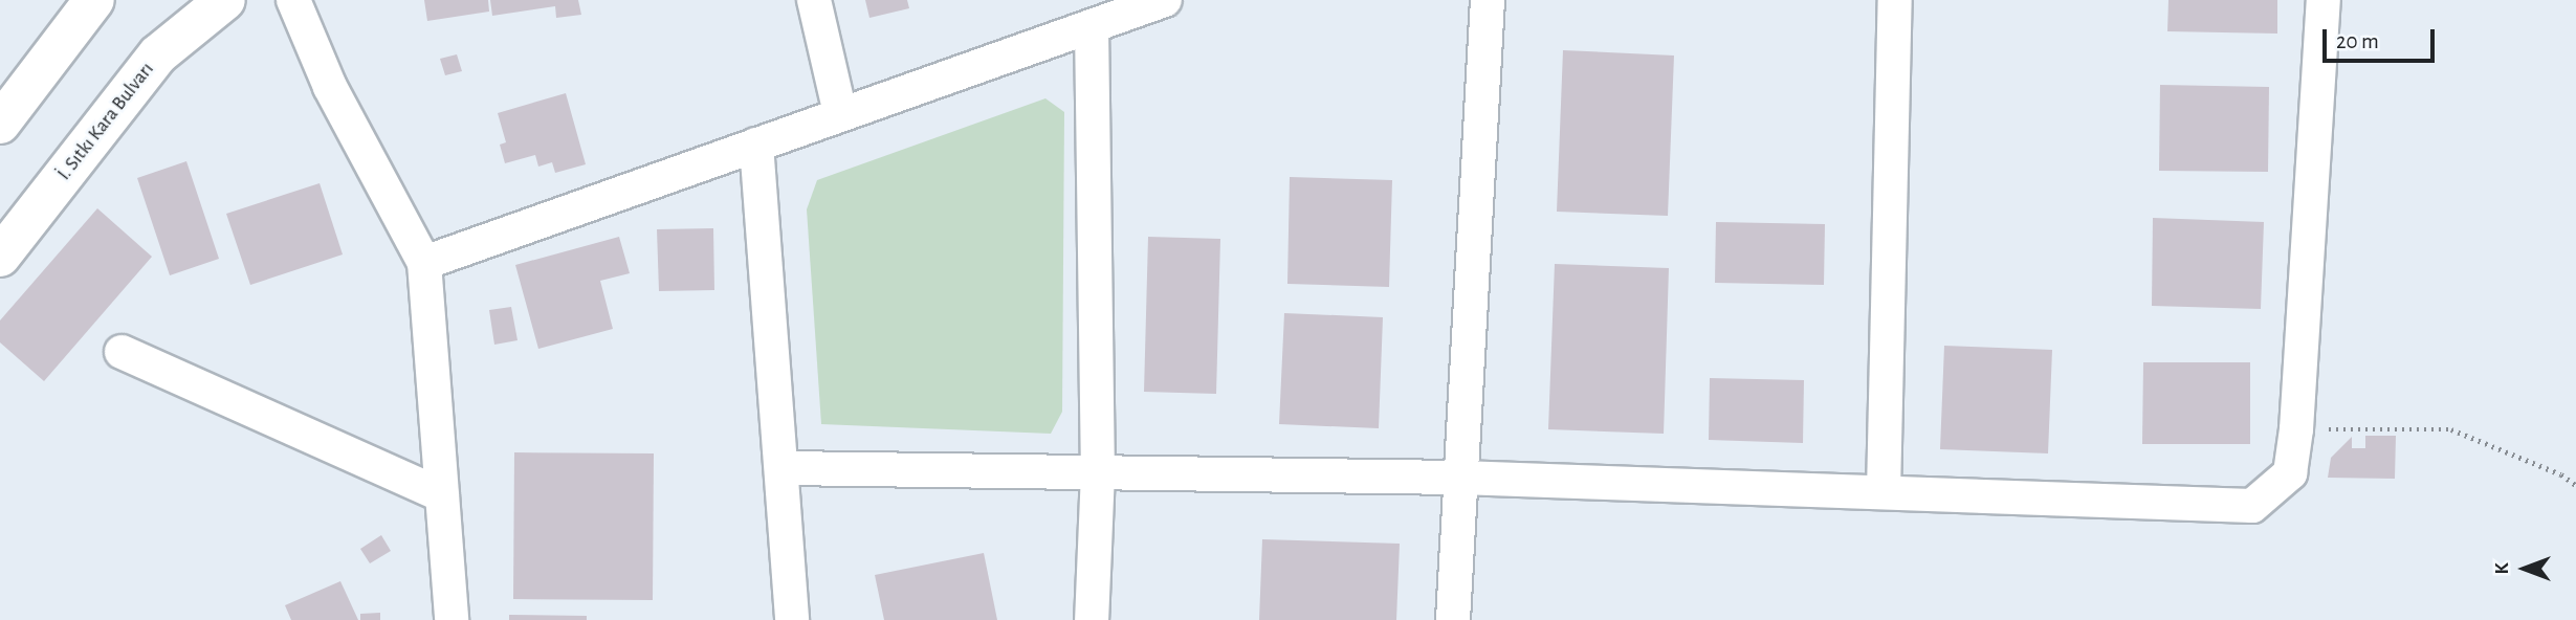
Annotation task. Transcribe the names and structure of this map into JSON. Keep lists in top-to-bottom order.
{
  "streets": {
    "main road": ["İ. Sıtkı Kara Bulvarı"]
  },
  "scale_bar": "20 m",
  "north": "left"
}
